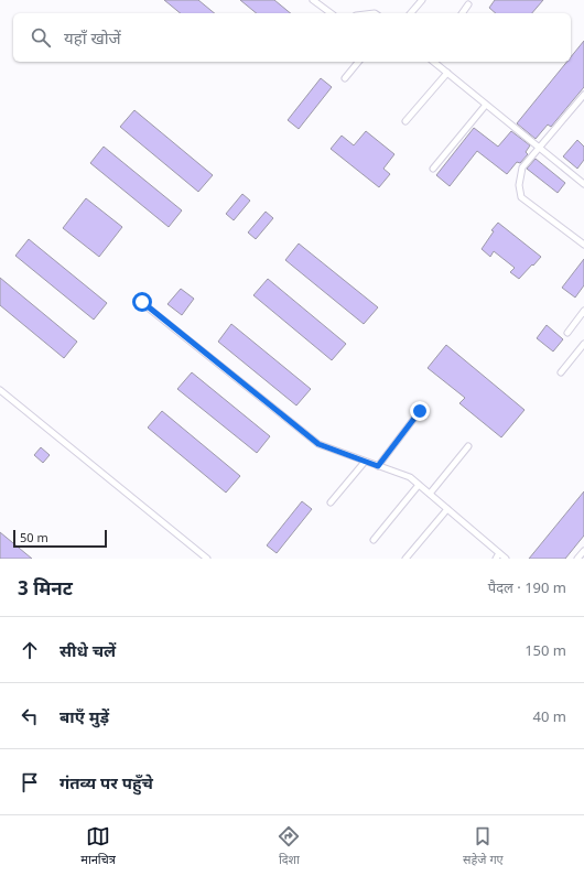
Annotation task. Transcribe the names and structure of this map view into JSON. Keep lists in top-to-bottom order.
{
  "scale_bar": "50 m",
  "page": {
    "search": "यहाँ खोजें",
    "scale": "50 m",
    "heading": ["3 मिनट", "पैदल · 190 m"],
    "list": [
      ["सीधे चलें", "150 m"],
      ["बाएँ मुड़ें", "40 m"],
      "गंतव्य पर पहुँचे"
    ],
    "nav": ["मानचित्र", "दिशा", "सहेजे गए"]
  }
}
